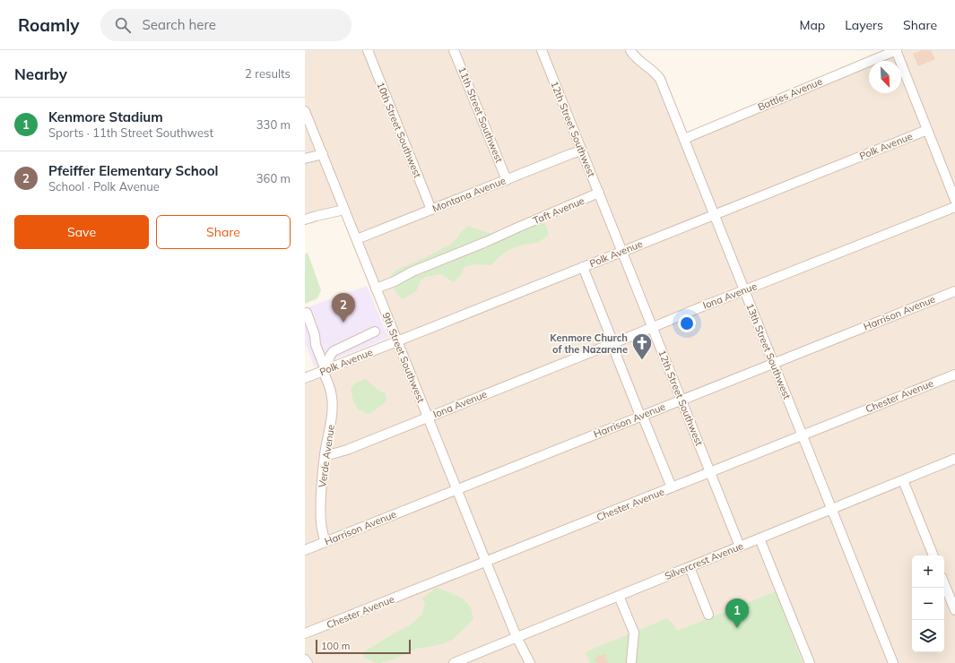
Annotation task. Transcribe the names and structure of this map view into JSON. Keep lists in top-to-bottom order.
{
  "streets": {
    "street": [
      "Battles Avenue",
      "11th Street Southwest",
      "12th Street Southwest",
      "10th Street Southwest",
      "Polk Avenue",
      "Montana Avenue",
      "Taft Avenue",
      "Iona Avenue",
      "Harrison Avenue",
      "13th Street Southwest",
      "9th Street Southwest",
      "Chester Avenue",
      "Verde Avenue",
      "Silvercrest Avenue"
    ]
  },
  "crossings": [
    ["Battles Avenue", "13th Street Southwest"],
    ["11th Street Southwest", "Montana Avenue"],
    ["12th Street Southwest", "Polk Avenue"],
    ["12th Street Southwest", "Montana Avenue"],
    ["12th Street Southwest", "Taft Avenue"],
    ["12th Street Southwest", "Iona Avenue"],
    ["12th Street Southwest", "Harrison Avenue"],
    ["12th Street Southwest", "Chester Avenue"],
    ["12th Street Southwest", "Silvercrest Avenue"],
    ["10th Street Southwest", "Montana Avenue"],
    ["Polk Avenue", "13th Street Southwest"],
    ["Polk Avenue", "9th Street Southwest"],
    ["Polk Avenue", "Verde Avenue"],
    ["Montana Avenue", "9th Street Southwest"],
    ["Taft Avenue", "9th Street Southwest"],
    ["Iona Avenue", "13th Street Southwest"],
    ["Iona Avenue", "9th Street Southwest"],
    ["Iona Avenue", "Verde Avenue"],
    ["Harrison Avenue", "13th Street Southwest"],
    ["Harrison Avenue", "9th Street Southwest"],
    ["Harrison Avenue", "Verde Avenue"],
    ["13th Street Southwest", "Chester Avenue"],
    ["13th Street Southwest", "Silvercrest Avenue"],
    ["9th Street Southwest", "Chester Avenue"],
    ["9th Street Southwest", "Silvercrest Avenue"]
  ],
  "places": {
    "church": ["Kenmore Church of the Nazarene"]
  },
  "scale_bar": "100 m",
  "north": "bottom right",
  "page": {
    "header": "Roamly",
    "search": "Search here",
    "nav": ["Map", "Layers", "Share"],
    "heading": ["Nearby", "2 results"],
    "list": [
      {
        "mark": "1",
        "name": "Kenmore Stadium",
        "note": "Sports · 11th Street Southwest",
        "value": "330 m"
      },
      {
        "mark": "2",
        "name": "Pfeiffer Elementary School",
        "note": "School · Polk Avenue",
        "value": "360 m"
      }
    ],
    "buttons": ["Save", "Share"],
    "pins": ["2", "1"],
    "map_buttons": ["+", "−"],
    "scale": "100 m"
  }
}
